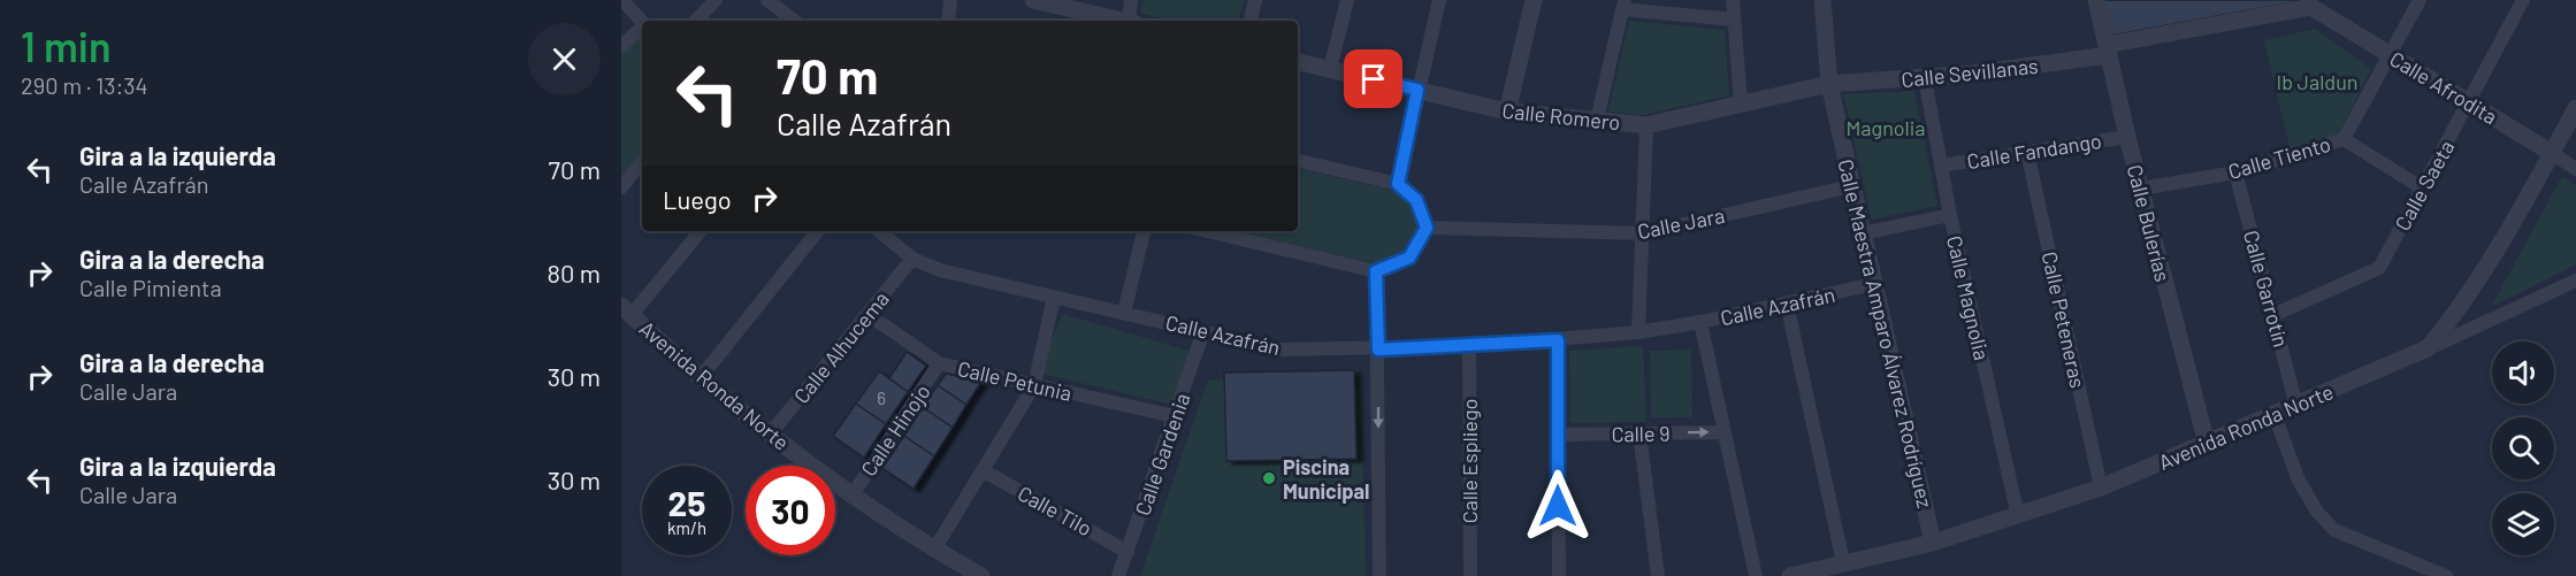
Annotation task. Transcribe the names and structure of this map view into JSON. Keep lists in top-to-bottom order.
{
  "streets": {
    "street": [
      "Calle Sevillanas",
      "Calle Afrodita",
      "Calle Romero",
      "Calle Fandango",
      "Calle Tiento",
      "Calle Saeta",
      "Calle Jara",
      "Calle Bulerías",
      "Calle Garrotín",
      "Calle Magnolia",
      "Calle Azafrán",
      "Calle Peteneras",
      "Calle Maestra Amparo Álvarez Rodríguez",
      "Calle Alhucema",
      "Calle Petunia",
      "Avenida Ronda Norte",
      "Calle Hinojo",
      "Calle 9",
      "Calle Gardenia",
      "Calle Espliego",
      "Calle Tilo"
    ]
  },
  "crossings": [
    ["Calle Sevillanas", "Calle Afrodita"],
    ["Calle Sevillanas", "Calle Romero"],
    ["Calle Sevillanas", "Calle Bulerías"],
    ["Calle Sevillanas", "Calle Magnolia"],
    ["Calle Sevillanas", "Calle Maestra Amparo Álvarez Rodríguez"],
    ["Calle Afrodita", "Calle Tiento"],
    ["Calle Afrodita", "Calle Saeta"],
    ["Calle Afrodita", "Avenida Ronda Norte"],
    ["Calle Romero", "Calle Maestra Amparo Álvarez Rodríguez"],
    ["Calle Fandango", "Calle Bulerías"],
    ["Calle Fandango", "Calle Magnolia"],
    ["Calle Fandango", "Calle Peteneras"],
    ["Calle Tiento", "Calle Bulerías"],
    ["Calle Tiento", "Calle Garrotín"],
    ["Calle Saeta", "Calle Garrotín"],
    ["Calle Jara", "Calle Maestra Amparo Álvarez Rodríguez"],
    ["Calle Bulerías", "Avenida Ronda Norte"],
    ["Calle Garrotín", "Avenida Ronda Norte"],
    ["Calle Magnolia", "Avenida Ronda Norte"],
    ["Calle Azafrán", "Calle Maestra Amparo Álvarez Rodríguez"],
    ["Calle Azafrán", "Calle Alhucema"],
    ["Calle Azafrán", "Calle Gardenia"],
    ["Calle Azafrán", "Calle Espliego"],
    ["Calle Peteneras", "Avenida Ronda Norte"],
    ["Calle Maestra Amparo Álvarez Rodríguez", "Avenida Ronda Norte"],
    ["Calle Alhucema", "Calle Petunia"],
    ["Calle Alhucema", "Avenida Ronda Norte"],
    ["Calle Petunia", "Calle Hinojo"],
    ["Calle Petunia", "Calle Gardenia"],
    ["Avenida Ronda Norte", "Calle Hinojo"],
    ["Calle Gardenia", "Calle Tilo"]
  ],
  "one_way": ["Calle 9"],
  "parks": ["Ib Jaldun", "Magnolia"],
  "places": ["Piscina Municipal"],
  "house_numbers": ["6"],
  "page": {
    "heading": ["1 min", "290 m · 13:34"],
    "turn": ["70 m", "Calle Azafrán"],
    "list": [
      {
        "name": "Gira a la izquierda",
        "note": "Calle Azafrán",
        "value": "70 m"
      },
      {
        "name": "Gira a la derecha",
        "note": "Calle Pimienta",
        "value": "80 m"
      },
      {
        "name": "Gira a la derecha",
        "note": "Calle Jara",
        "value": "30 m"
      },
      {
        "name": "Gira a la izquierda",
        "note": "Calle Jara",
        "value": "30 m"
      }
    ],
    "then": "Luego",
    "speed": "25 km/h",
    "limit": "30"
  }
}
